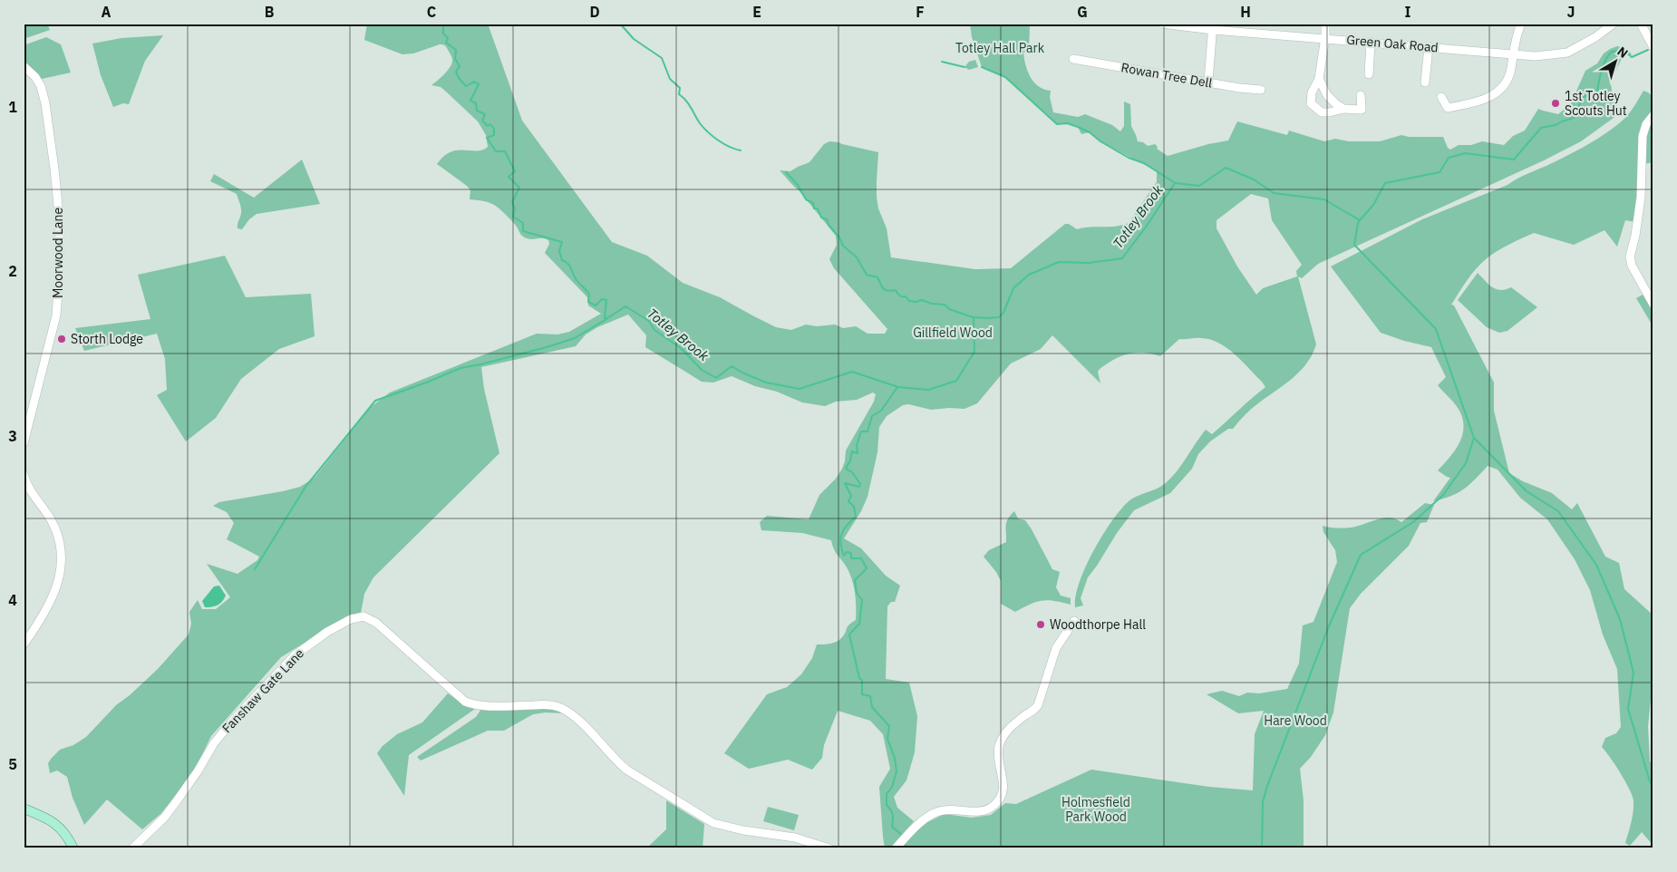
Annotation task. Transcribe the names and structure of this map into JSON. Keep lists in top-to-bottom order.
{
  "streets": {
    "street": [
      "Green Oak Road",
      "Rowan Tree Dell",
      "Moorwood Lane",
      "Fanshaw Gate Lane"
    ]
  },
  "water": ["Totley Brook"],
  "parks": [
    "Totley Hall Park",
    "Gillfield Wood",
    "Hare Wood",
    "Holmesfield Park Wood"
  ],
  "places": ["1st Totley Scouts Hut", "Storth Lodge", "Woodthorpe Hall"],
  "north": "top right",
  "grid": {
    "columns": [
      "A",
      "B",
      "C",
      "D",
      "E",
      "F",
      "G",
      "H",
      "I",
      "J"
    ],
    "rows": [
      "1",
      "2",
      "3",
      "4",
      "5"
    ]
  }
}
